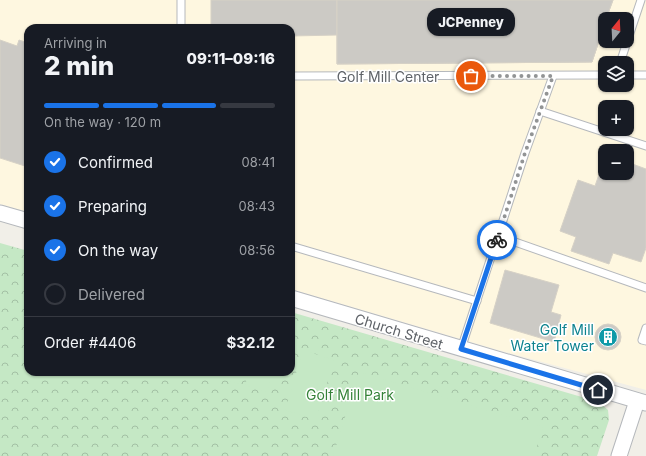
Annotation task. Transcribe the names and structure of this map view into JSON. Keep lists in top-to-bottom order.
{
  "streets": {
    "street": ["Church Street"],
    "lane": ["Golf Mill Center"]
  },
  "parks": ["Golf Mill Park"],
  "places": {
    "other": ["JCPenney"],
    "building": ["Golf Mill Water Tower"]
  },
  "north": "top",
  "page": {
    "bubble": "JCPenney",
    "map_buttons": ["+", "−"],
    "heading": ["2 min", "Arriving in", "09:11–09:16"],
    "panel": ["Order #4406", "$32.12"],
    "bar": "On the way · 120 m",
    "list": [
      ["Confirmed", "08:41"],
      ["Preparing", "08:43"],
      ["On the way", "08:56"],
      "Delivered"
    ]
  }
}
